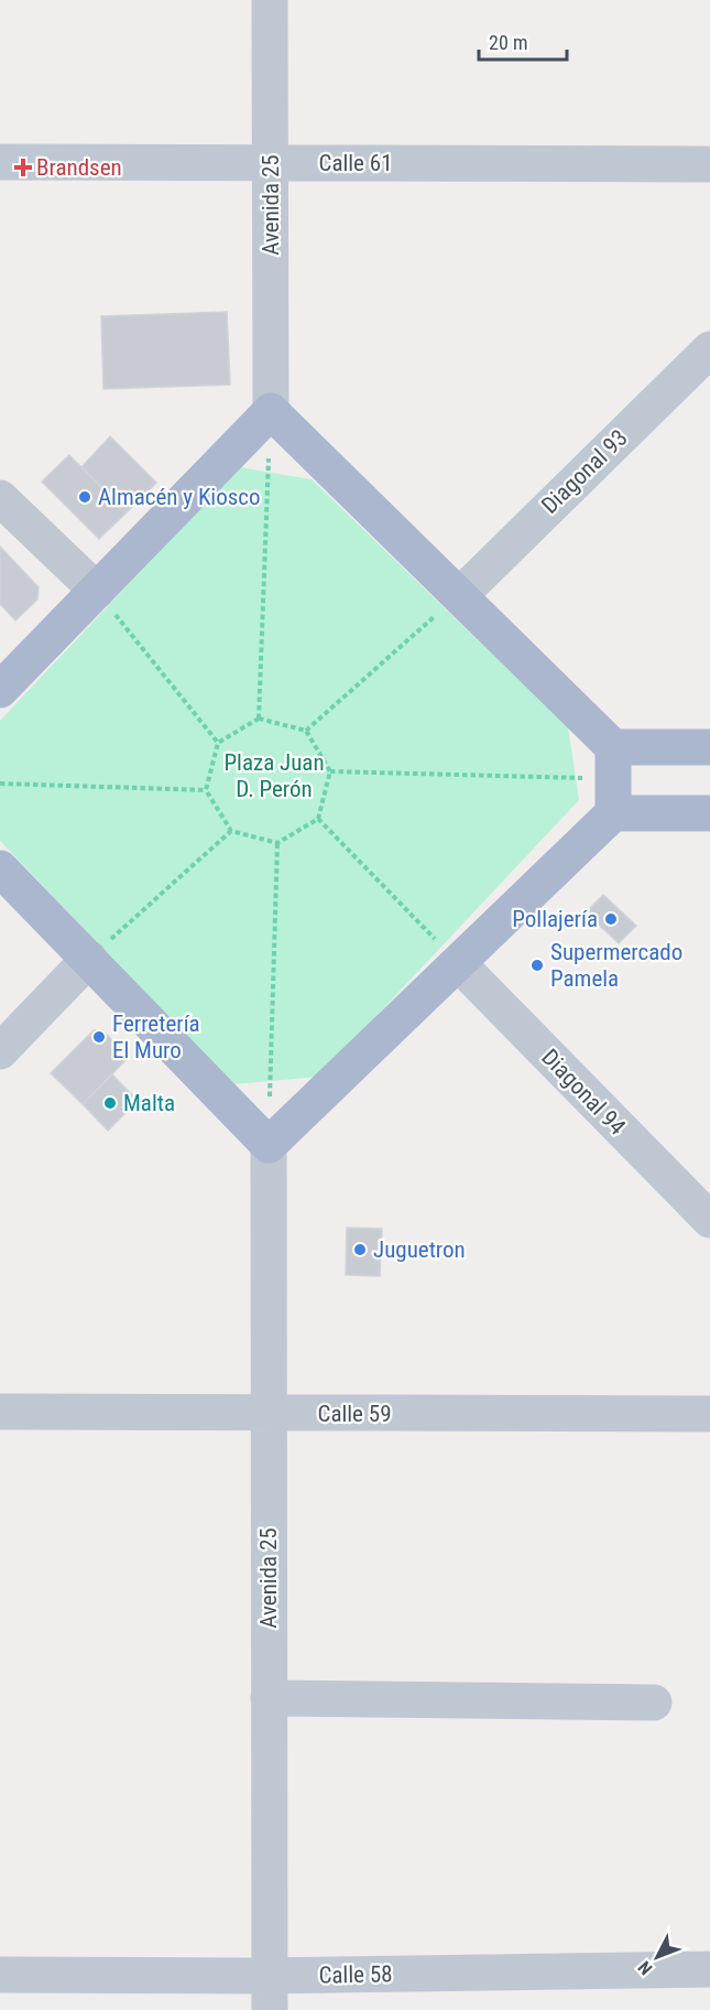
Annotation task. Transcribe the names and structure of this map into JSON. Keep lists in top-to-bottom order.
{
  "streets": {
    "street": [
      "Calle 61",
      "Avenida 25",
      "Diagonal 93",
      "Diagonal 94",
      "Calle 59",
      "Calle 58"
    ]
  },
  "crossings": [
    ["Calle 61", "Avenida 25"],
    ["Avenida 25", "Calle 59"],
    ["Avenida 25", "Calle 58"]
  ],
  "parks": ["Plaza Juan D. Perón"],
  "places": {
    "health": ["Brandsen"],
    "other": [
      "Almacén y Kiosco",
      "Pollajería",
      "Supermercado Pamela",
      "Ferretería El Muro",
      "Malta",
      "Juguetron"
    ]
  },
  "scale_bar": "20 m",
  "north": "bottom left"
}
